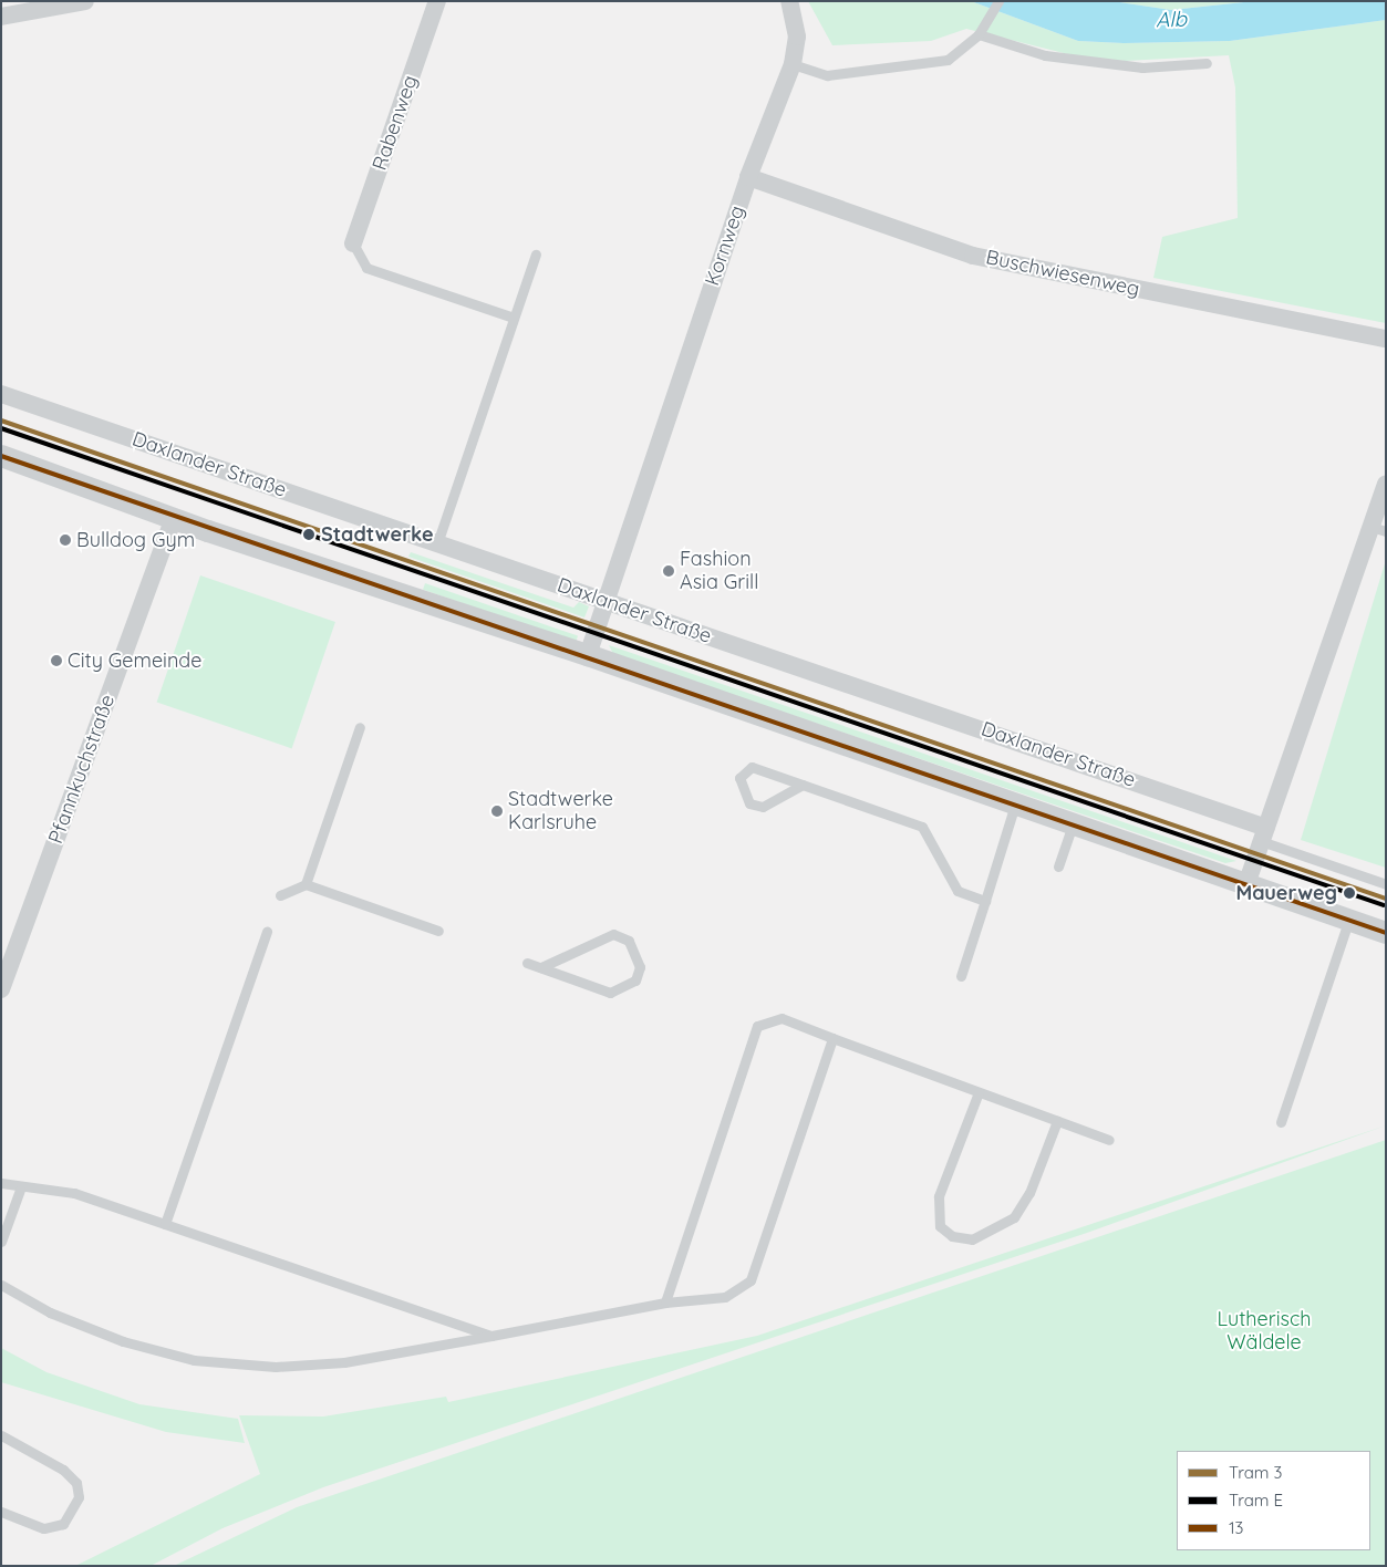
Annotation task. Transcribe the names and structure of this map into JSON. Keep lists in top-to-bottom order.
{
  "streets": {
    "street": [
      "Rabenweg",
      "Kornweg",
      "Buschwiesenweg",
      "Daxlander Straße",
      "Pfannkuchstraße"
    ]
  },
  "crossings": [
    ["Kornweg", "Buschwiesenweg"],
    ["Kornweg", "Daxlander Straße"]
  ],
  "water": ["Alb"],
  "parks": ["Lutherisch Wäldele"],
  "places": [
    "Stadtwerke",
    "Bulldog Gym",
    "Fashion Asia Grill",
    "City Gemeinde",
    "Stadtwerke Karlsruhe",
    "Mauerweg"
  ],
  "lines": ["tram line 3", "tram line E", "transit line 13"],
  "legend": ["Tram 3", "Tram E", "13"]
}
